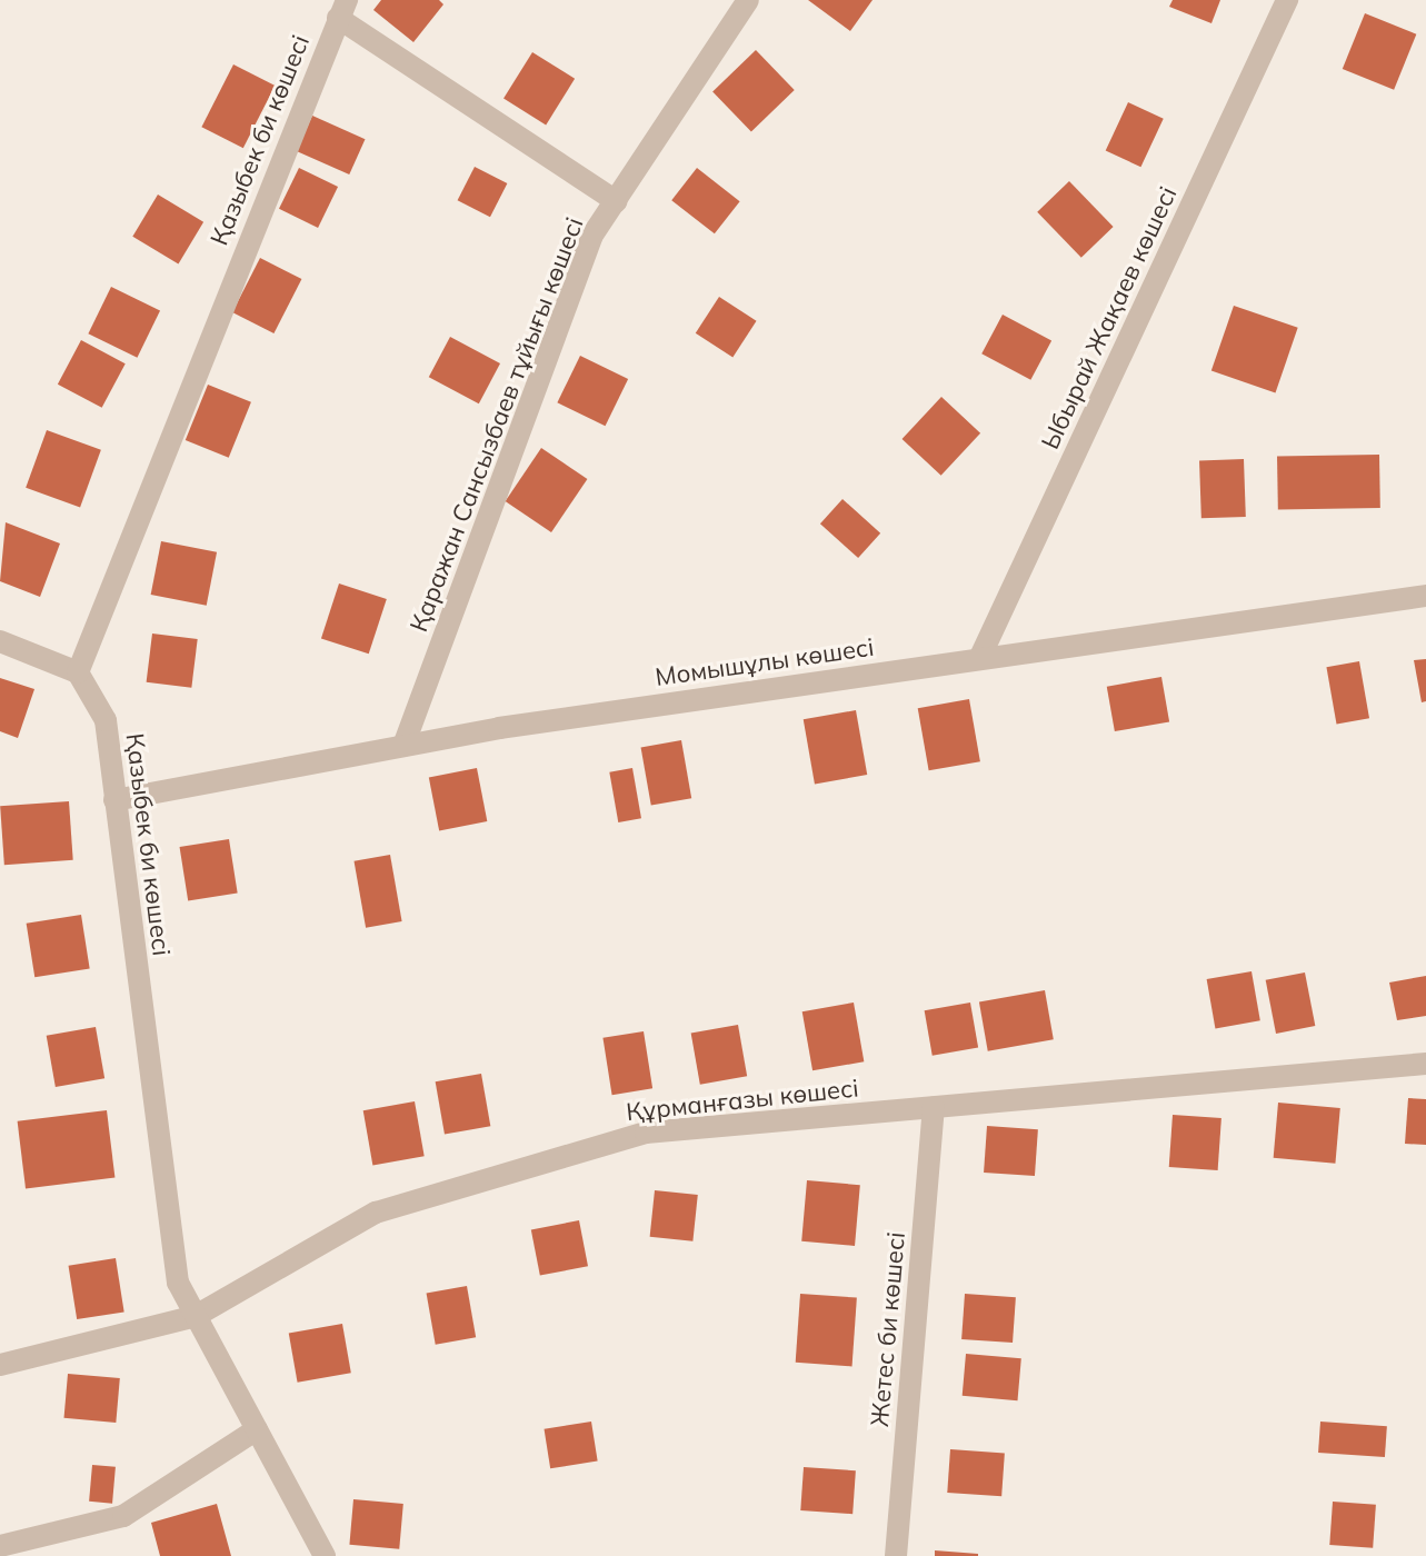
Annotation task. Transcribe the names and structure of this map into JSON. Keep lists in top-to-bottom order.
{
  "streets": {
    "street": [
      "Қазыбек би көшесі",
      "Ыбырай Жақаев көшесі",
      "Қаражан Сансызбаев тұйығы көшесі",
      "Момышұлы көшесі",
      "Құрманғазы көшесі",
      "Жетес би көшесі"
    ]
  },
  "crossings": [
    ["Қазыбек би көшесі", "Момышұлы көшесі"],
    ["Қазыбек би көшесі", "Құрманғазы көшесі"],
    ["Ыбырай Жақаев көшесі", "Момышұлы көшесі"],
    ["Қаражан Сансызбаев тұйығы көшесі", "Момышұлы көшесі"],
    ["Құрманғазы көшесі", "Жетес би көшесі"]
  ]
}
